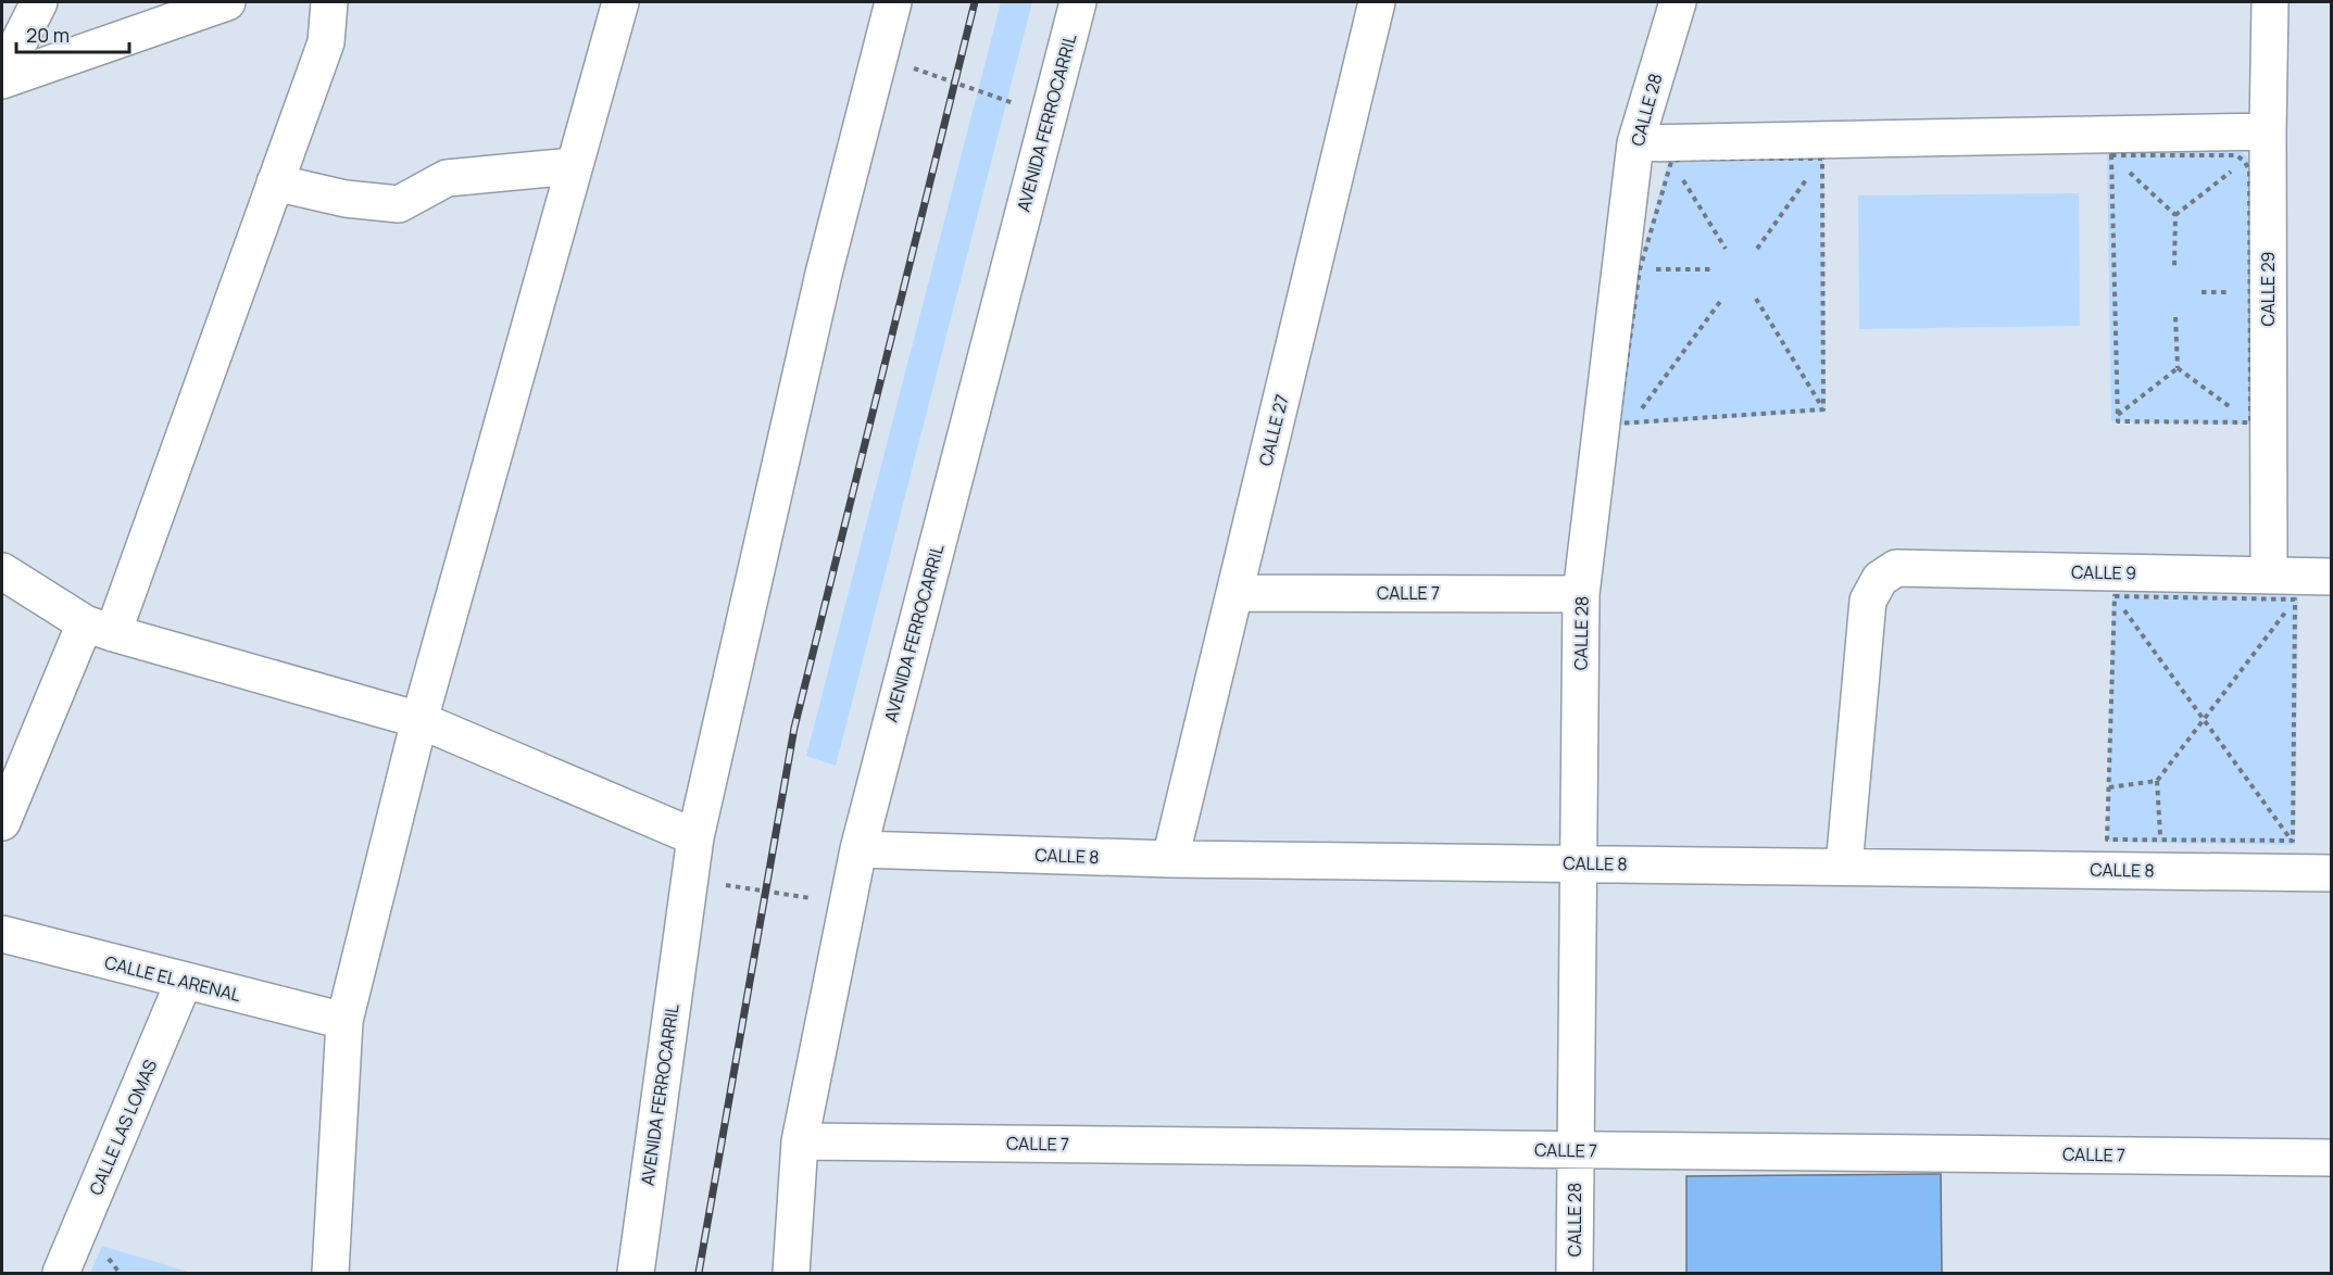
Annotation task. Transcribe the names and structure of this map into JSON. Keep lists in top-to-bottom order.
{
  "streets": {
    "street": [
      "CALLE 28",
      "AVENIDA FERROCARRIL",
      "CALLE 29",
      "CALLE 27",
      "CALLE 9",
      "CALLE 7",
      "CALLE 8",
      "CALLE EL ARENAL",
      "CALLE LAS LOMAS"
    ]
  },
  "crossings": [
    ["CALLE 28", "CALLE 7"],
    ["CALLE 28", "CALLE 8"],
    ["AVENIDA FERROCARRIL", "CALLE 7"],
    ["AVENIDA FERROCARRIL", "CALLE 8"],
    ["CALLE 29", "CALLE 9"],
    ["CALLE 27", "CALLE 7"],
    ["CALLE 27", "CALLE 8"],
    ["CALLE 9", "CALLE 8"],
    ["CALLE EL ARENAL", "CALLE LAS LOMAS"]
  ],
  "scale_bar": "20 m"
}
